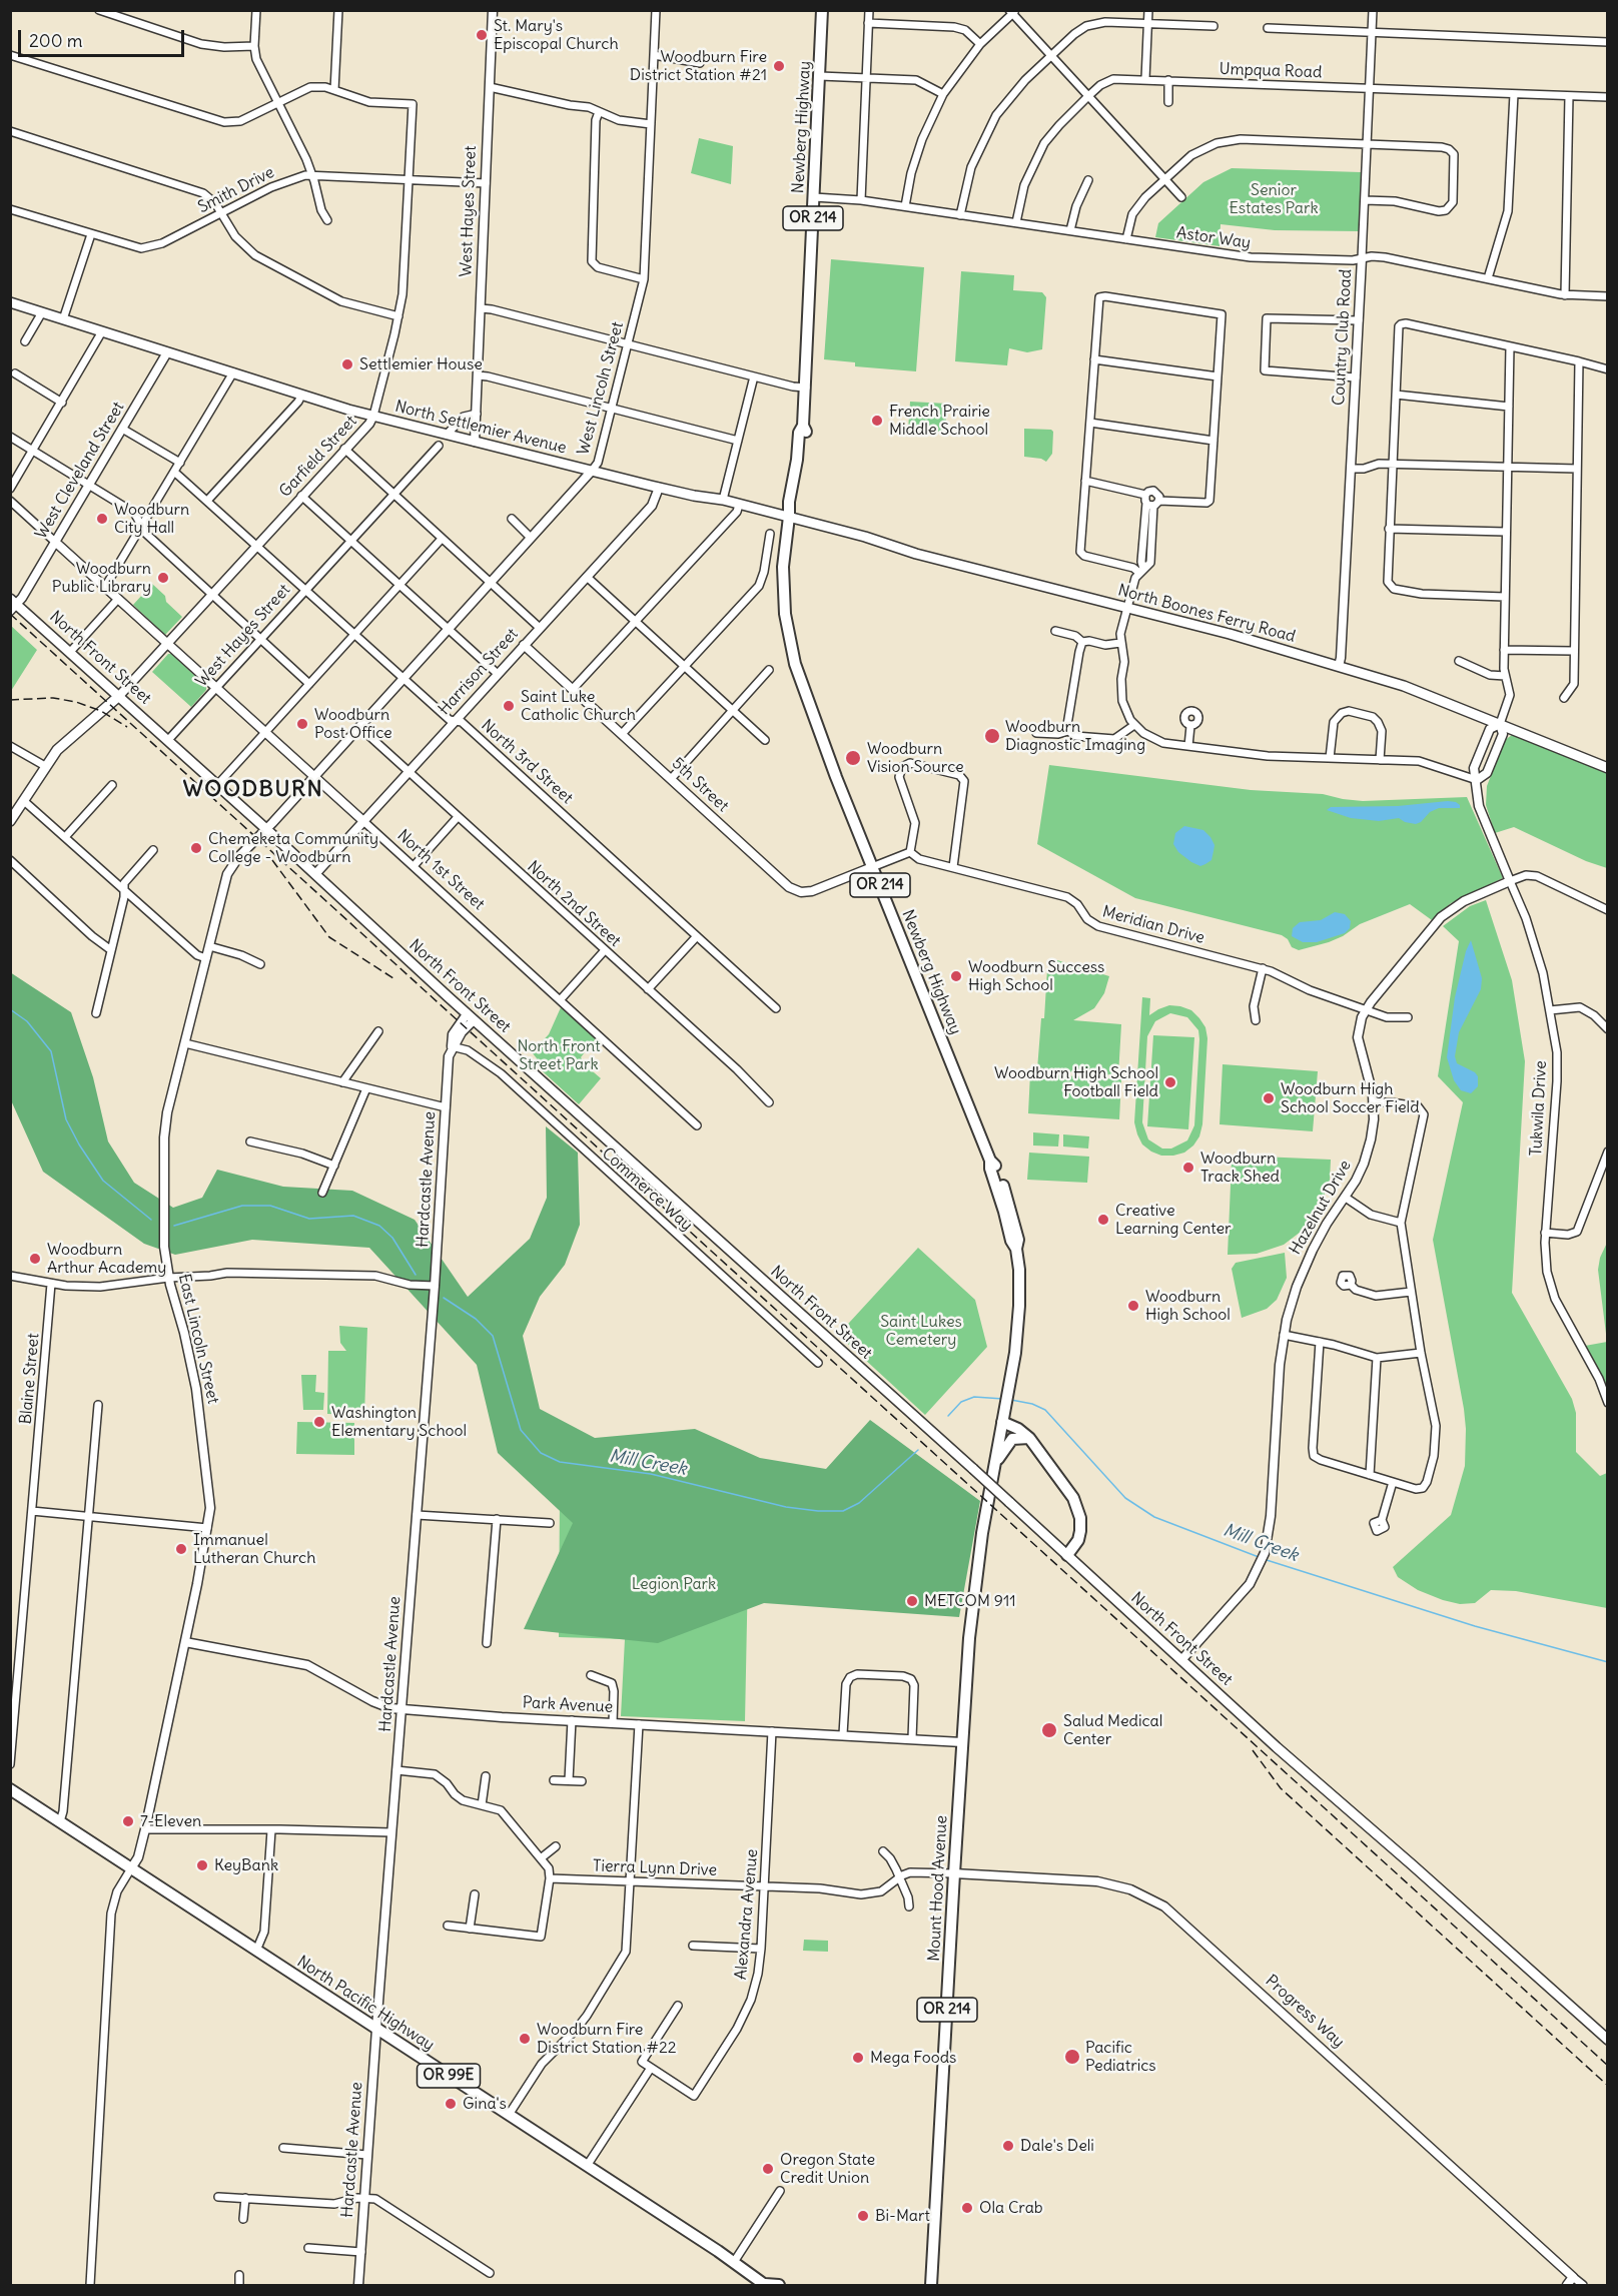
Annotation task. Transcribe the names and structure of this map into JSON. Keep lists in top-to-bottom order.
{
  "streets": {
    "main road": [
      "Newberg Highway",
      "OR 214",
      "North Settlemier Avenue",
      "North Boones Ferry Road",
      "North Front Street",
      "Mount Hood Avenue",
      "North Pacific Highway",
      "OR 99E"
    ],
    "street": [
      "Umpqua Road",
      "Smith Drive",
      "West Hayes Street",
      "Astor Way",
      "Country Club Road",
      "West Lincoln Street",
      "Garfield Street",
      "West Cleveland Street",
      "Harrison Street",
      "North 3rd Street",
      "5th Street",
      "North 1st Street",
      "North 2nd Street",
      "Meridian Drive",
      "Tukwila Drive",
      "Hardcastle Avenue",
      "Commerce Way",
      "Hazelnut Drive",
      "East Lincoln Street",
      "Blaine Street",
      "Park Avenue",
      "Tierra Lynn Drive",
      "Alexandra Avenue",
      "Progress Way"
    ]
  },
  "crossings": [
    ["Umpqua Road", "Astor Way"],
    ["Umpqua Road", "Country Club Road"],
    ["Newberg Highway", "Astor Way"],
    ["Newberg Highway", "North Settlemier Avenue"],
    ["Newberg Highway", "North Boones Ferry Road"],
    ["Newberg Highway", "5th Street"],
    ["Newberg Highway", "Mount Hood Avenue"],
    ["Smith Drive", "West Hayes Street"],
    ["Smith Drive", "Garfield Street"],
    ["West Hayes Street", "North Settlemier Avenue"],
    ["West Hayes Street", "North Front Street"],
    ["West Hayes Street", "North 3rd Street"],
    ["West Hayes Street", "North 1st Street"],
    ["Astor Way", "Country Club Road"],
    ["Country Club Road", "North Boones Ferry Road"],
    ["West Lincoln Street", "North Settlemier Avenue"],
    ["West Lincoln Street", "North Front Street"],
    ["West Lincoln Street", "North 3rd Street"],
    ["West Lincoln Street", "North 1st Street"],
    ["West Lincoln Street", "North 2nd Street"],
    ["West Lincoln Street", "East Lincoln Street"],
    ["North Settlemier Avenue", "Garfield Street"],
    ["North Settlemier Avenue", "West Cleveland Street"],
    ["North Settlemier Avenue", "North Boones Ferry Road"],
    ["North Settlemier Avenue", "Harrison Street"],
    ["Garfield Street", "North Front Street"],
    ["Garfield Street", "North 3rd Street"],
    ["Garfield Street", "North 1st Street"],
    ["West Cleveland Street", "North Front Street"],
    ["West Cleveland Street", "North 1st Street"],
    ["North Boones Ferry Road", "Tukwila Drive"],
    ["North Front Street", "Harrison Street"],
    ["North Front Street", "Hardcastle Avenue"],
    ["North Front Street", "Hazelnut Drive"],
    ["North Front Street", "East Lincoln Street"],
    ["Harrison Street", "North 3rd Street"],
    ["Harrison Street", "5th Street"],
    ["Harrison Street", "North 1st Street"],
    ["Harrison Street", "North 2nd Street"],
    ["Meridian Drive", "Hazelnut Drive"],
    ["Tukwila Drive", "Hazelnut Drive"],
    ["Hardcastle Avenue", "Commerce Way"],
    ["Hardcastle Avenue", "Park Avenue"],
    ["Hardcastle Avenue", "North Pacific Highway"],
    ["East Lincoln Street", "Park Avenue"],
    ["East Lincoln Street", "North Pacific Highway"],
    ["Park Avenue", "Mount Hood Avenue"],
    ["Park Avenue", "Alexandra Avenue"],
    ["Tierra Lynn Drive", "Mount Hood Avenue"],
    ["Tierra Lynn Drive", "Alexandra Avenue"],
    ["Tierra Lynn Drive", "Progress Way"],
    ["Mount Hood Avenue", "Progress Way"]
  ],
  "districts": ["WOODBURN"],
  "water": ["Mill Creek"],
  "parks": [
    "Senior Estates Park",
    "North Front Street Park",
    "Saint Lukes Cemetery",
    "Legion Park"
  ],
  "places": [
    "St. Mary's Episcopal Church",
    "Woodburn Fire District Station #21",
    "Settlemier House",
    "French Prairie Middle School",
    "Woodburn City Hall",
    "Woodburn Public Library",
    "Saint Luke Catholic Church",
    "Woodburn Post Office",
    "Woodburn Diagnostic Imaging",
    "Woodburn Vision Source",
    "Chemeketa Community College - Woodburn",
    "Woodburn Success High School",
    "Woodburn High School Football Field",
    "Woodburn High School Soccer Field",
    "Woodburn Track Shed",
    "Creative Learning Center",
    "Woodburn Arthur Academy",
    "Woodburn High School",
    "Washington Elementary School",
    "Immanuel Lutheran Church",
    "METCOM 911",
    "Salud Medical Center",
    "7-Eleven",
    "KeyBank",
    "Woodburn Fire District Station #22",
    "Pacific Pediatrics",
    "Mega Foods",
    "Gina's",
    "Dale's Deli",
    "Oregon State Credit Union",
    "Ola Crab",
    "Bi-Mart"
  ],
  "scale_bar": "200 m"
}
